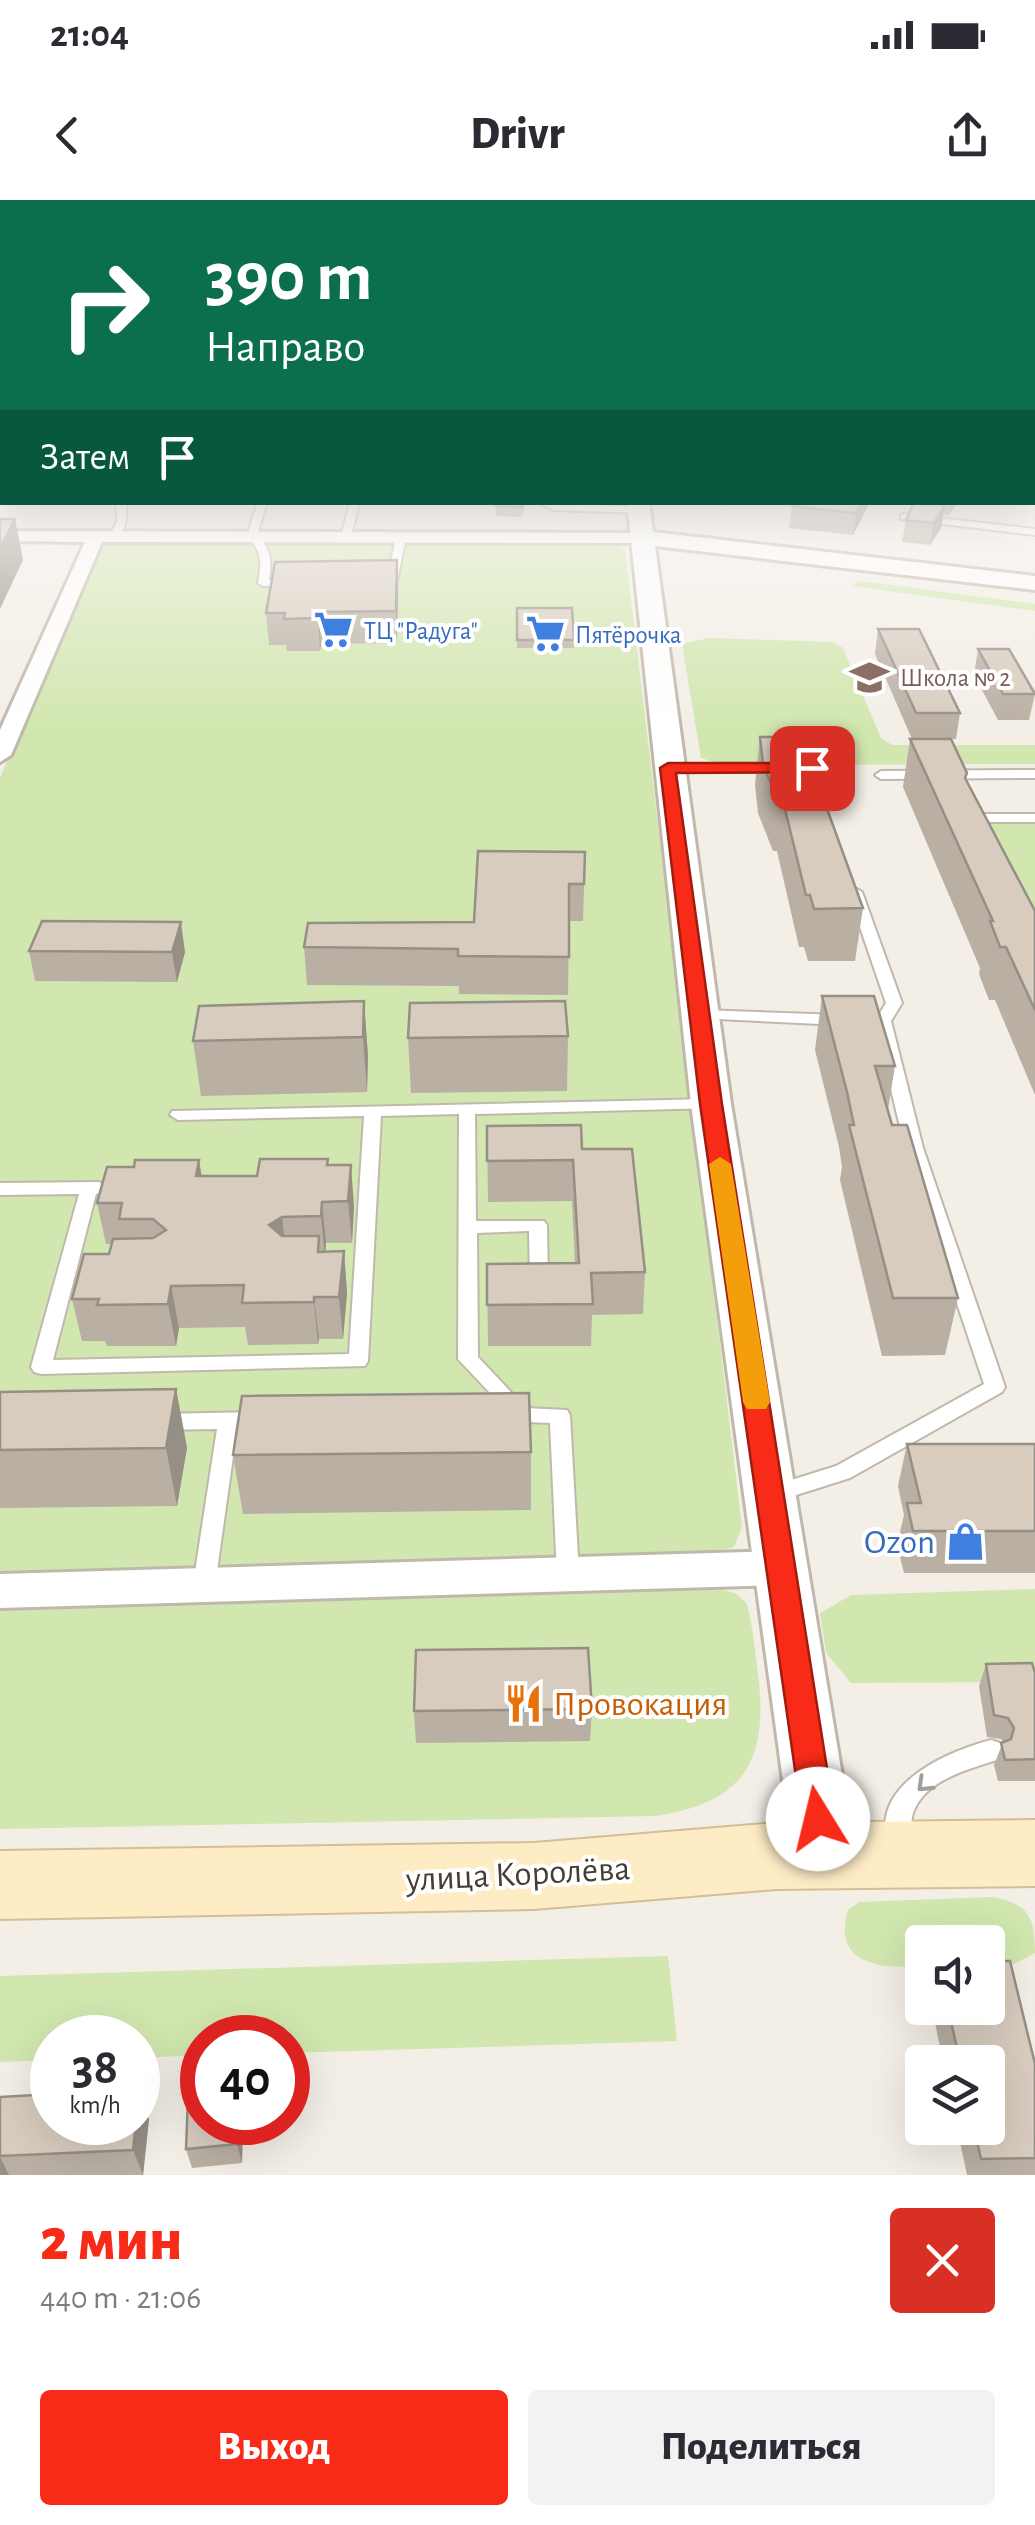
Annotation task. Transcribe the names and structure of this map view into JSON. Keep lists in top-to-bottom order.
{
  "streets": {
    "main road": ["улица Королёва"]
  },
  "places": {
    "supermarket": ["ТЦ \"Радуга\"", "Пятёрочка"],
    "school or university": ["Школа № 2"],
    "shop": ["Ozon"],
    "restaurant": ["Провокация"]
  },
  "page": {
    "status": "21:04",
    "header": "Drivr",
    "turn": ["390 m", "Направо"],
    "then": "Затем",
    "speed": "38 km/h",
    "limit": "40",
    "heading": ["2 мин", "440 m · 21:06"],
    "buttons": ["Выход", "Поделиться"]
  }
}
